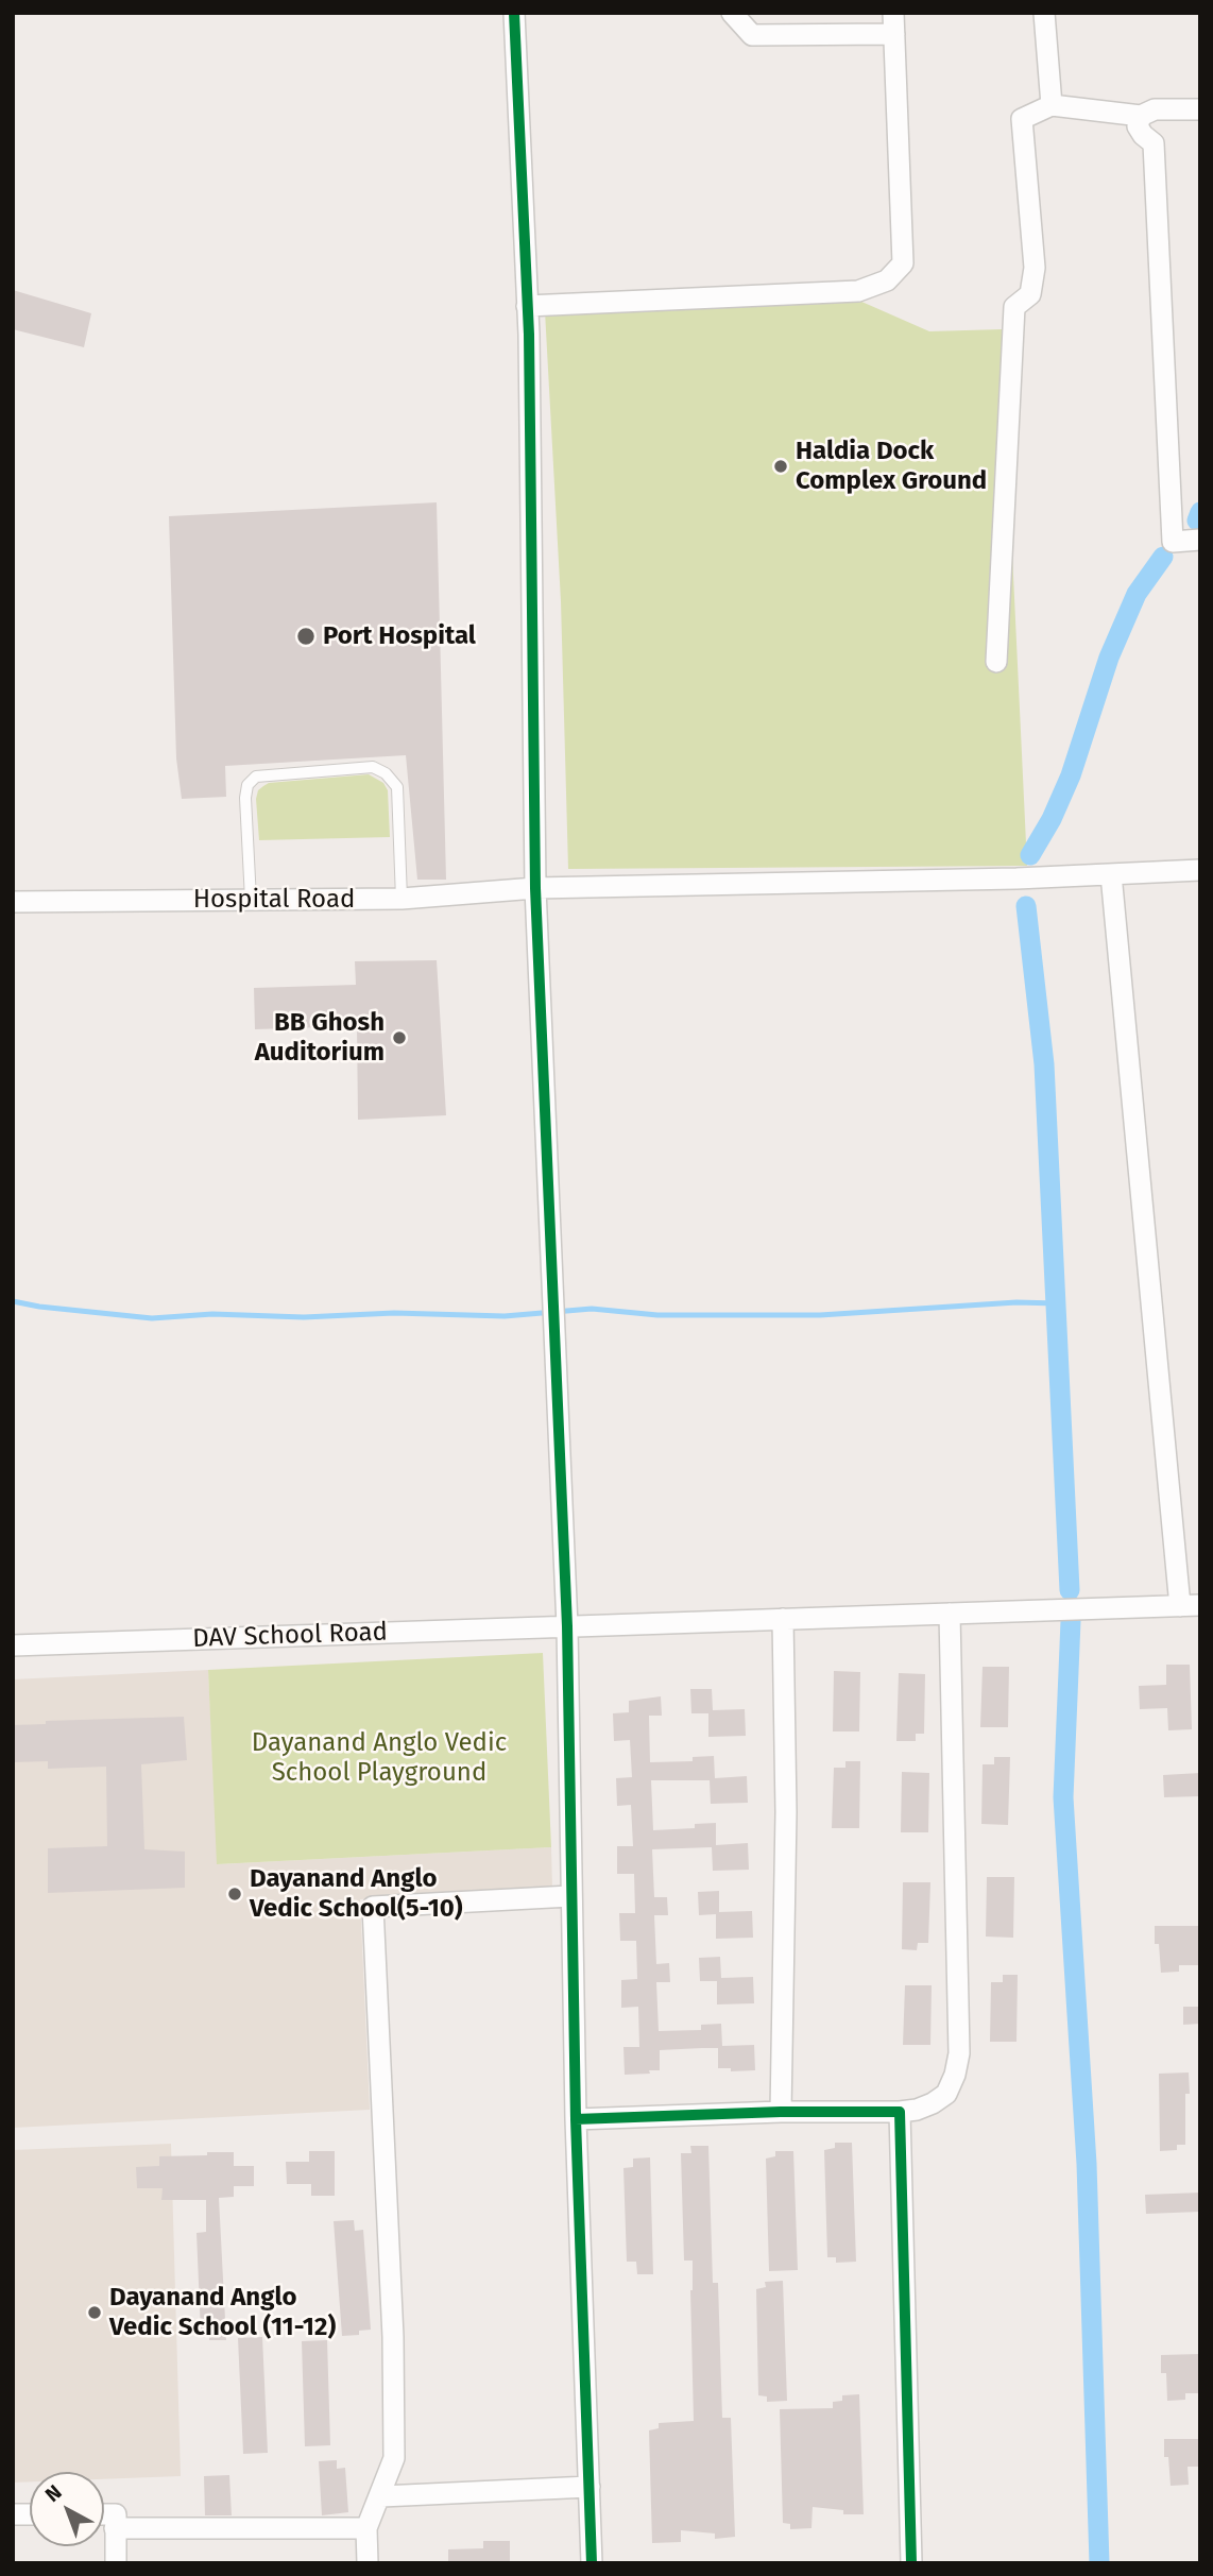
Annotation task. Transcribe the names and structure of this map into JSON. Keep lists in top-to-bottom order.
{
  "streets": {
    "street": ["Hospital Road", "DAV School Road"]
  },
  "parks": ["Dayanand Anglo Vedic School Playground"],
  "places": [
    "Haldia Dock Complex Ground",
    "Port Hospital",
    "BB Ghosh Auditorium",
    "Dayanand Anglo Vedic School(5-10)",
    "Dayanand Anglo Vedic School (11-12)"
  ],
  "north": "top left"
}
